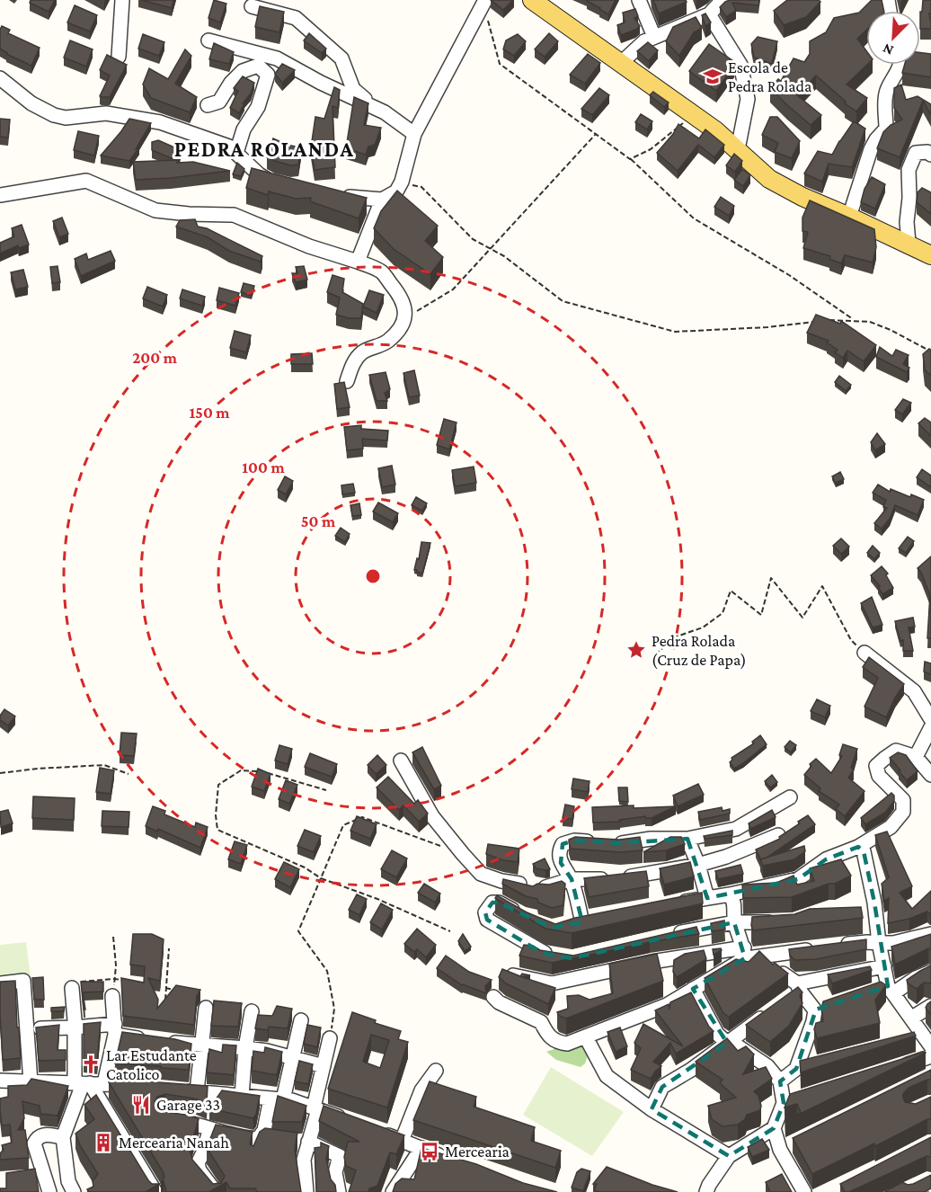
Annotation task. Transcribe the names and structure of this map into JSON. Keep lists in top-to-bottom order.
{
  "districts": ["PEDRA ROLANDA"],
  "places": {
    "school or university": ["Escola de Pedra Rolada"],
    "place": ["Pedra Rolada (Cruz de Papa)"],
    "church": ["Lar Estudante Catolico"],
    "restaurant": ["Garage 33"],
    "building": ["Mercearia Nanah"],
    "bus stop": ["Mercearia"]
  },
  "north": "bottom left",
  "rings": [
    "200 m",
    "150 m",
    "100 m",
    "50 m"
  ]
}
